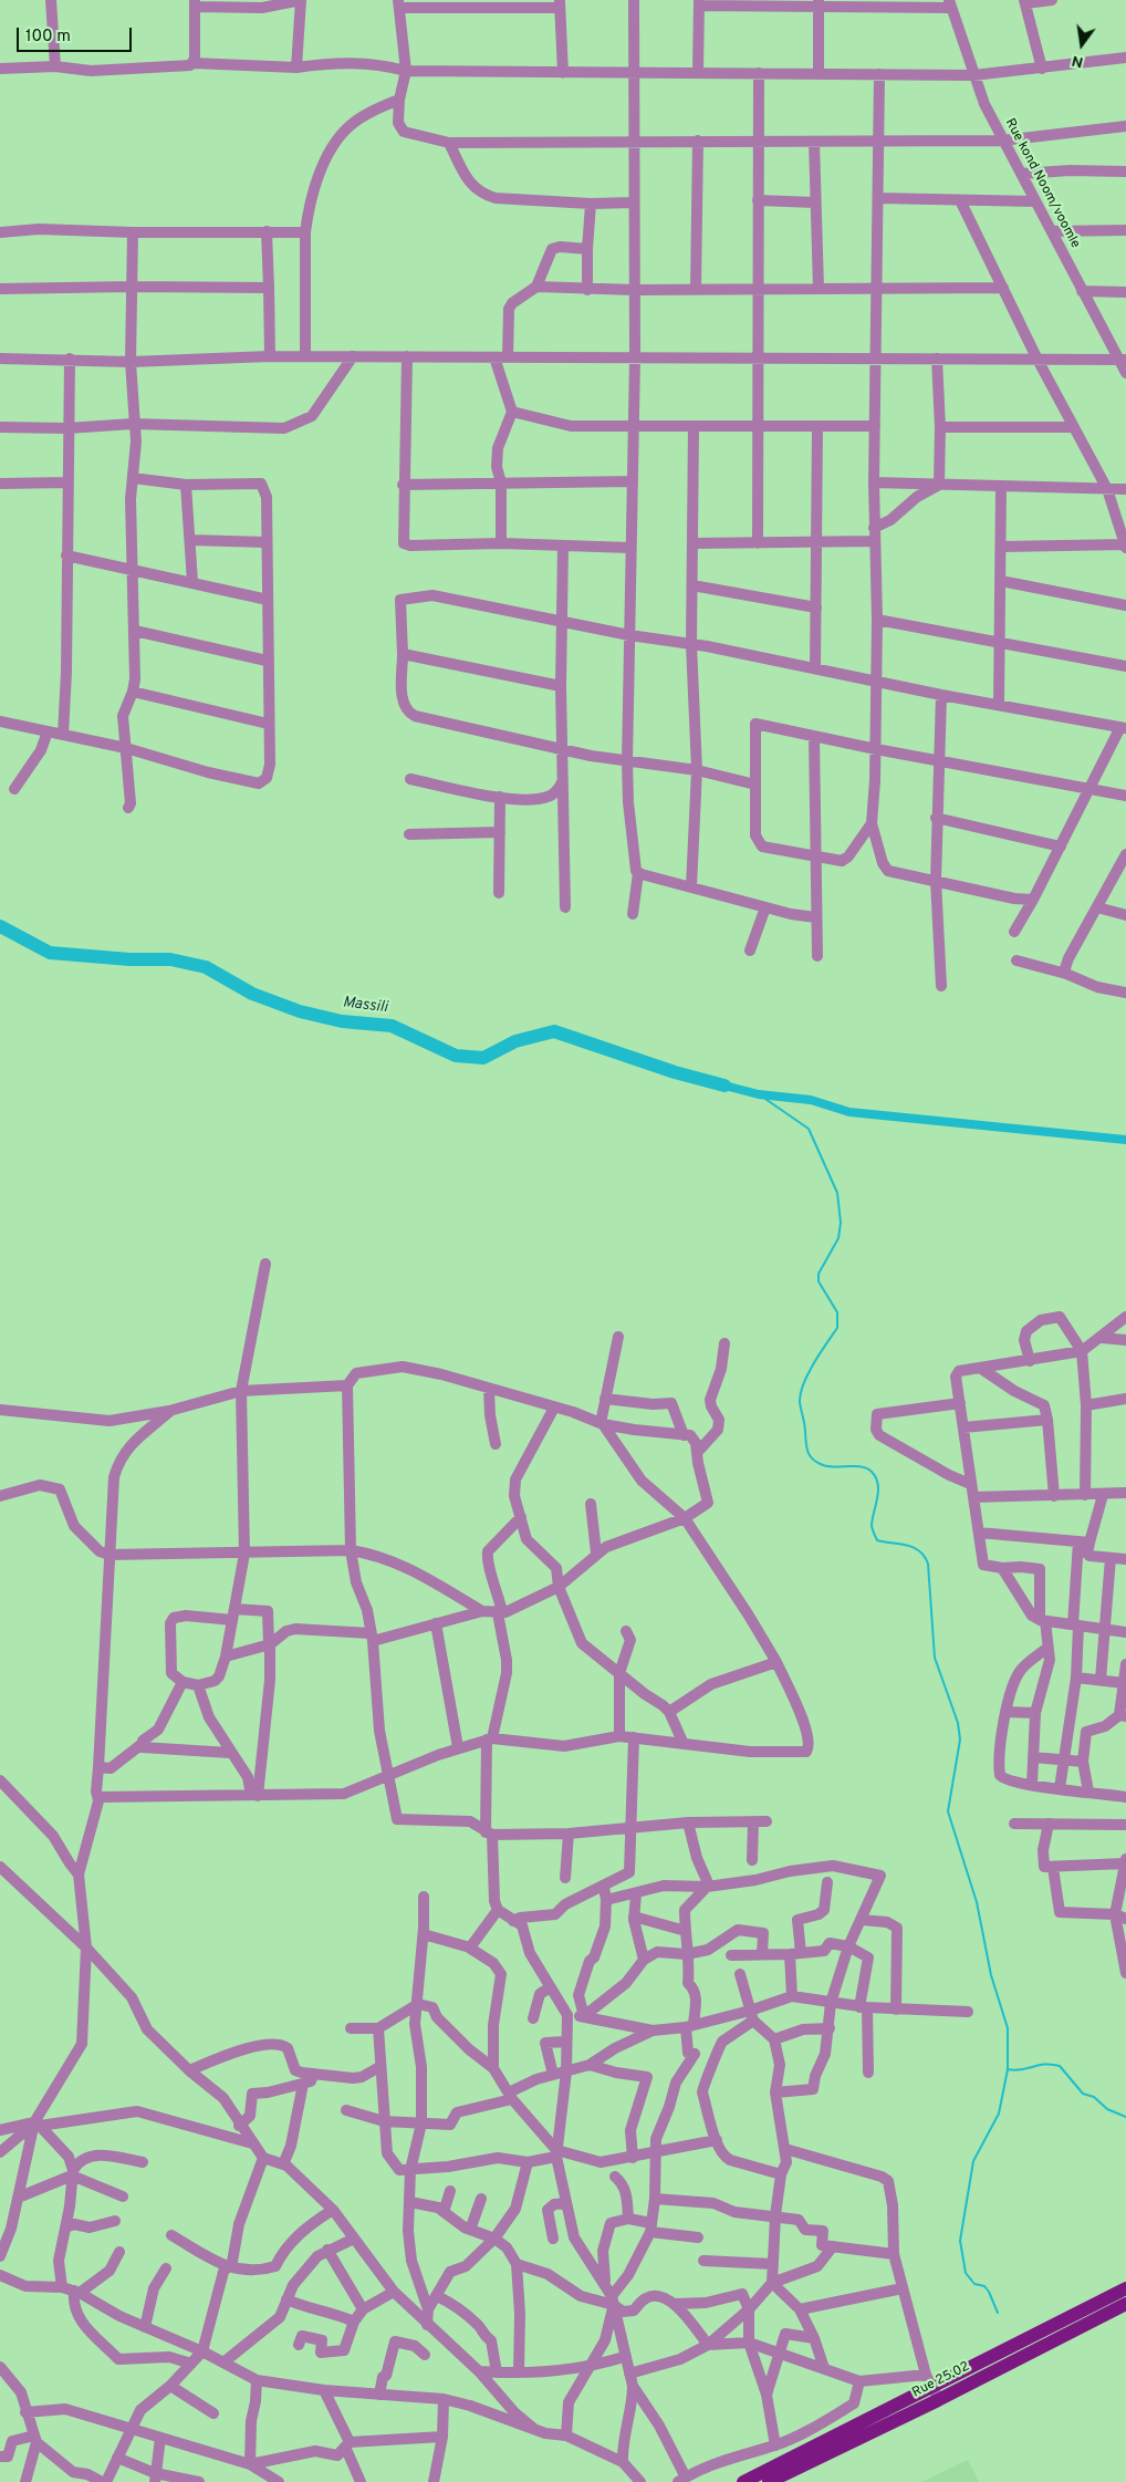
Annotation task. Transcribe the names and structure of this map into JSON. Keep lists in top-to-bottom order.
{
  "streets": {
    "main road": ["Rue 25.02"],
    "street": ["Rue kond Noom/voomle"]
  },
  "water": ["Massili"],
  "scale_bar": "100 m",
  "north": "bottom"
}
